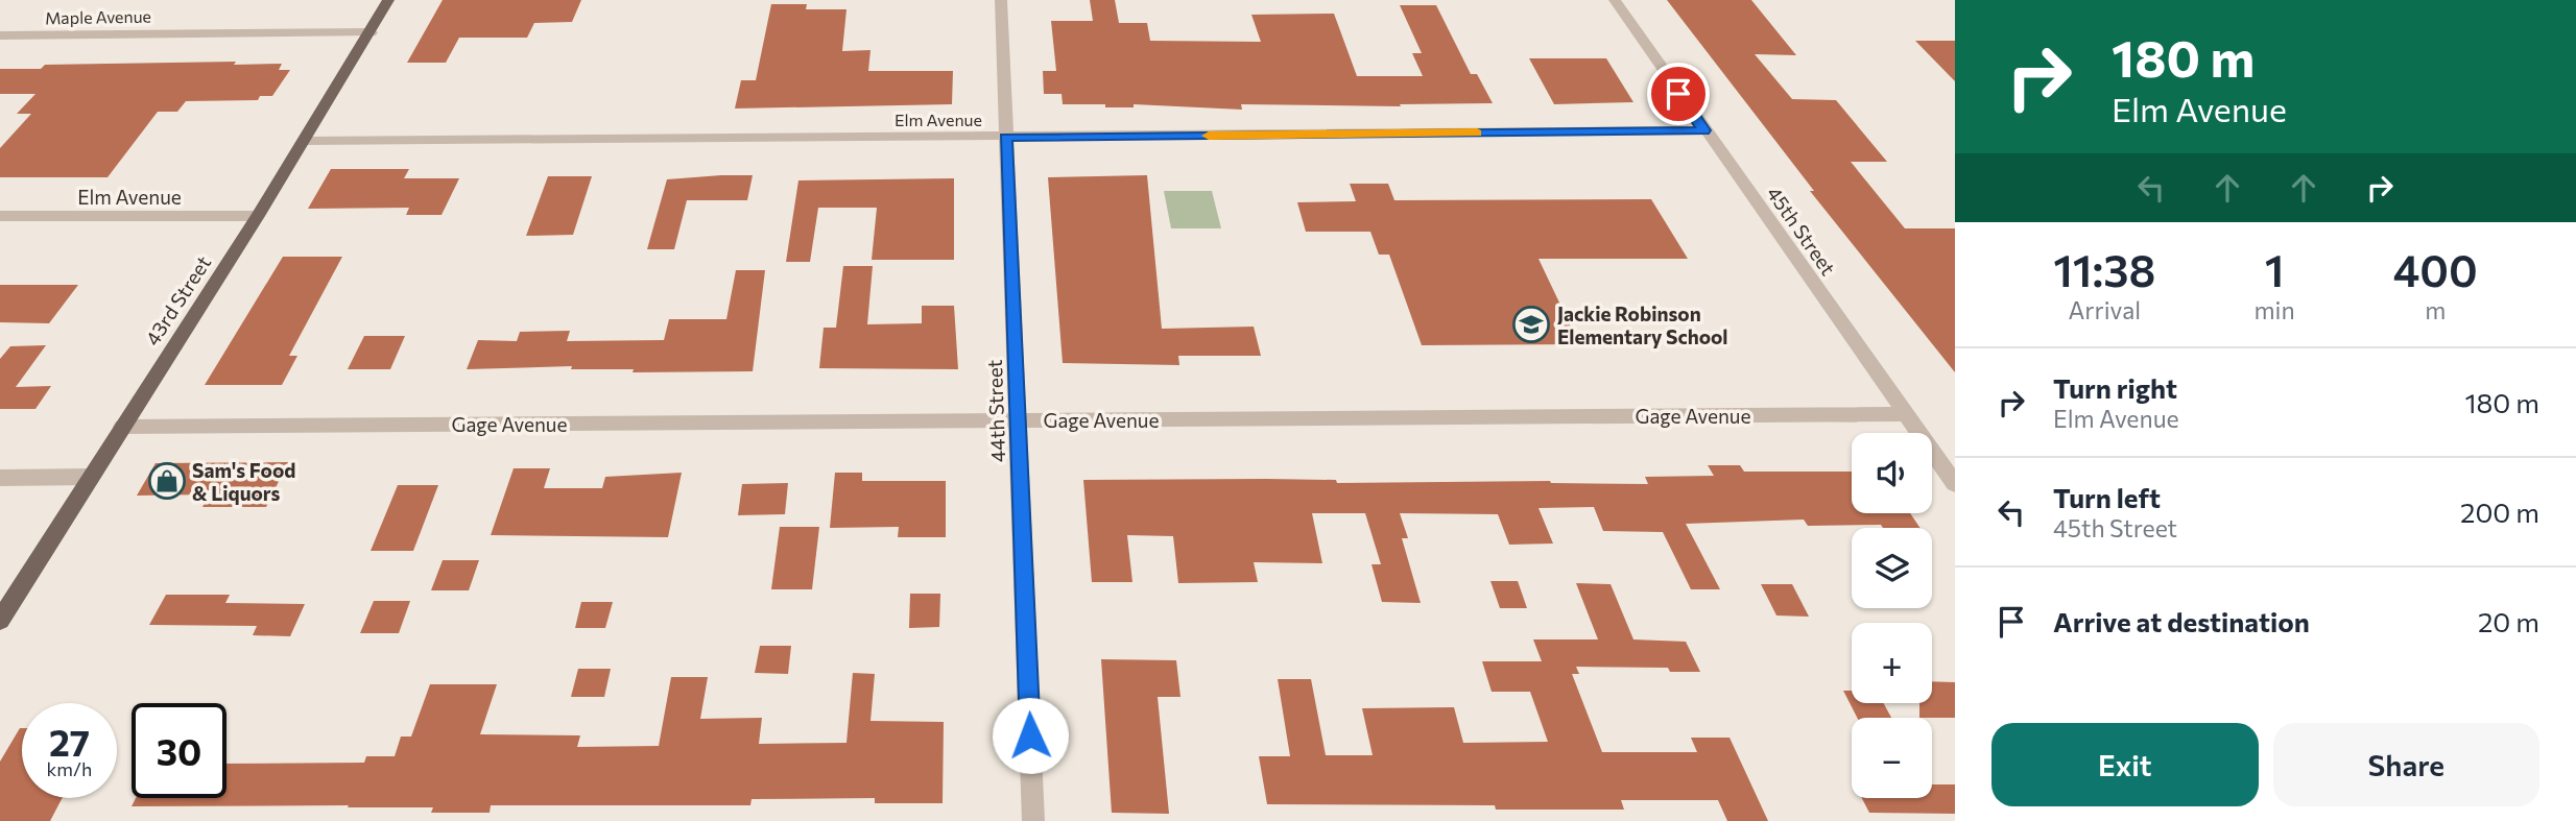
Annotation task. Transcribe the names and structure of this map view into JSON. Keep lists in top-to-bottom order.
{
  "streets": {
    "main road": ["43rd Street"],
    "street": [
      "Maple Avenue",
      "Elm Avenue",
      "45th Street",
      "44th Street",
      "Gage Avenue"
    ]
  },
  "crossings": [
    ["Maple Avenue", "43rd Street"],
    ["Elm Avenue", "45th Street"],
    ["Elm Avenue", "43rd Street"],
    ["Elm Avenue", "44th Street"],
    ["45th Street", "Gage Avenue"],
    ["43rd Street", "Gage Avenue"],
    ["44th Street", "Gage Avenue"]
  ],
  "places": {
    "school or university": ["Jackie Robinson Elementary School"],
    "shop": ["Sam's Food & Liquors"]
  },
  "page": {
    "turn": ["180 m", "Elm Avenue"],
    "eta": [
      "11:38",
      "Arrival",
      "1",
      "min",
      "400",
      "m"
    ],
    "list": [
      {
        "name": "Turn right",
        "note": "Elm Avenue",
        "value": "180 m"
      },
      {
        "name": "Turn left",
        "note": "45th Street",
        "value": "200 m"
      },
      {
        "name": "Arrive at destination",
        "value": "20 m"
      }
    ],
    "map_buttons": ["+", "−"],
    "speed": "27 km/h",
    "limit": "30",
    "buttons": ["Exit", "Share"]
  }
}
